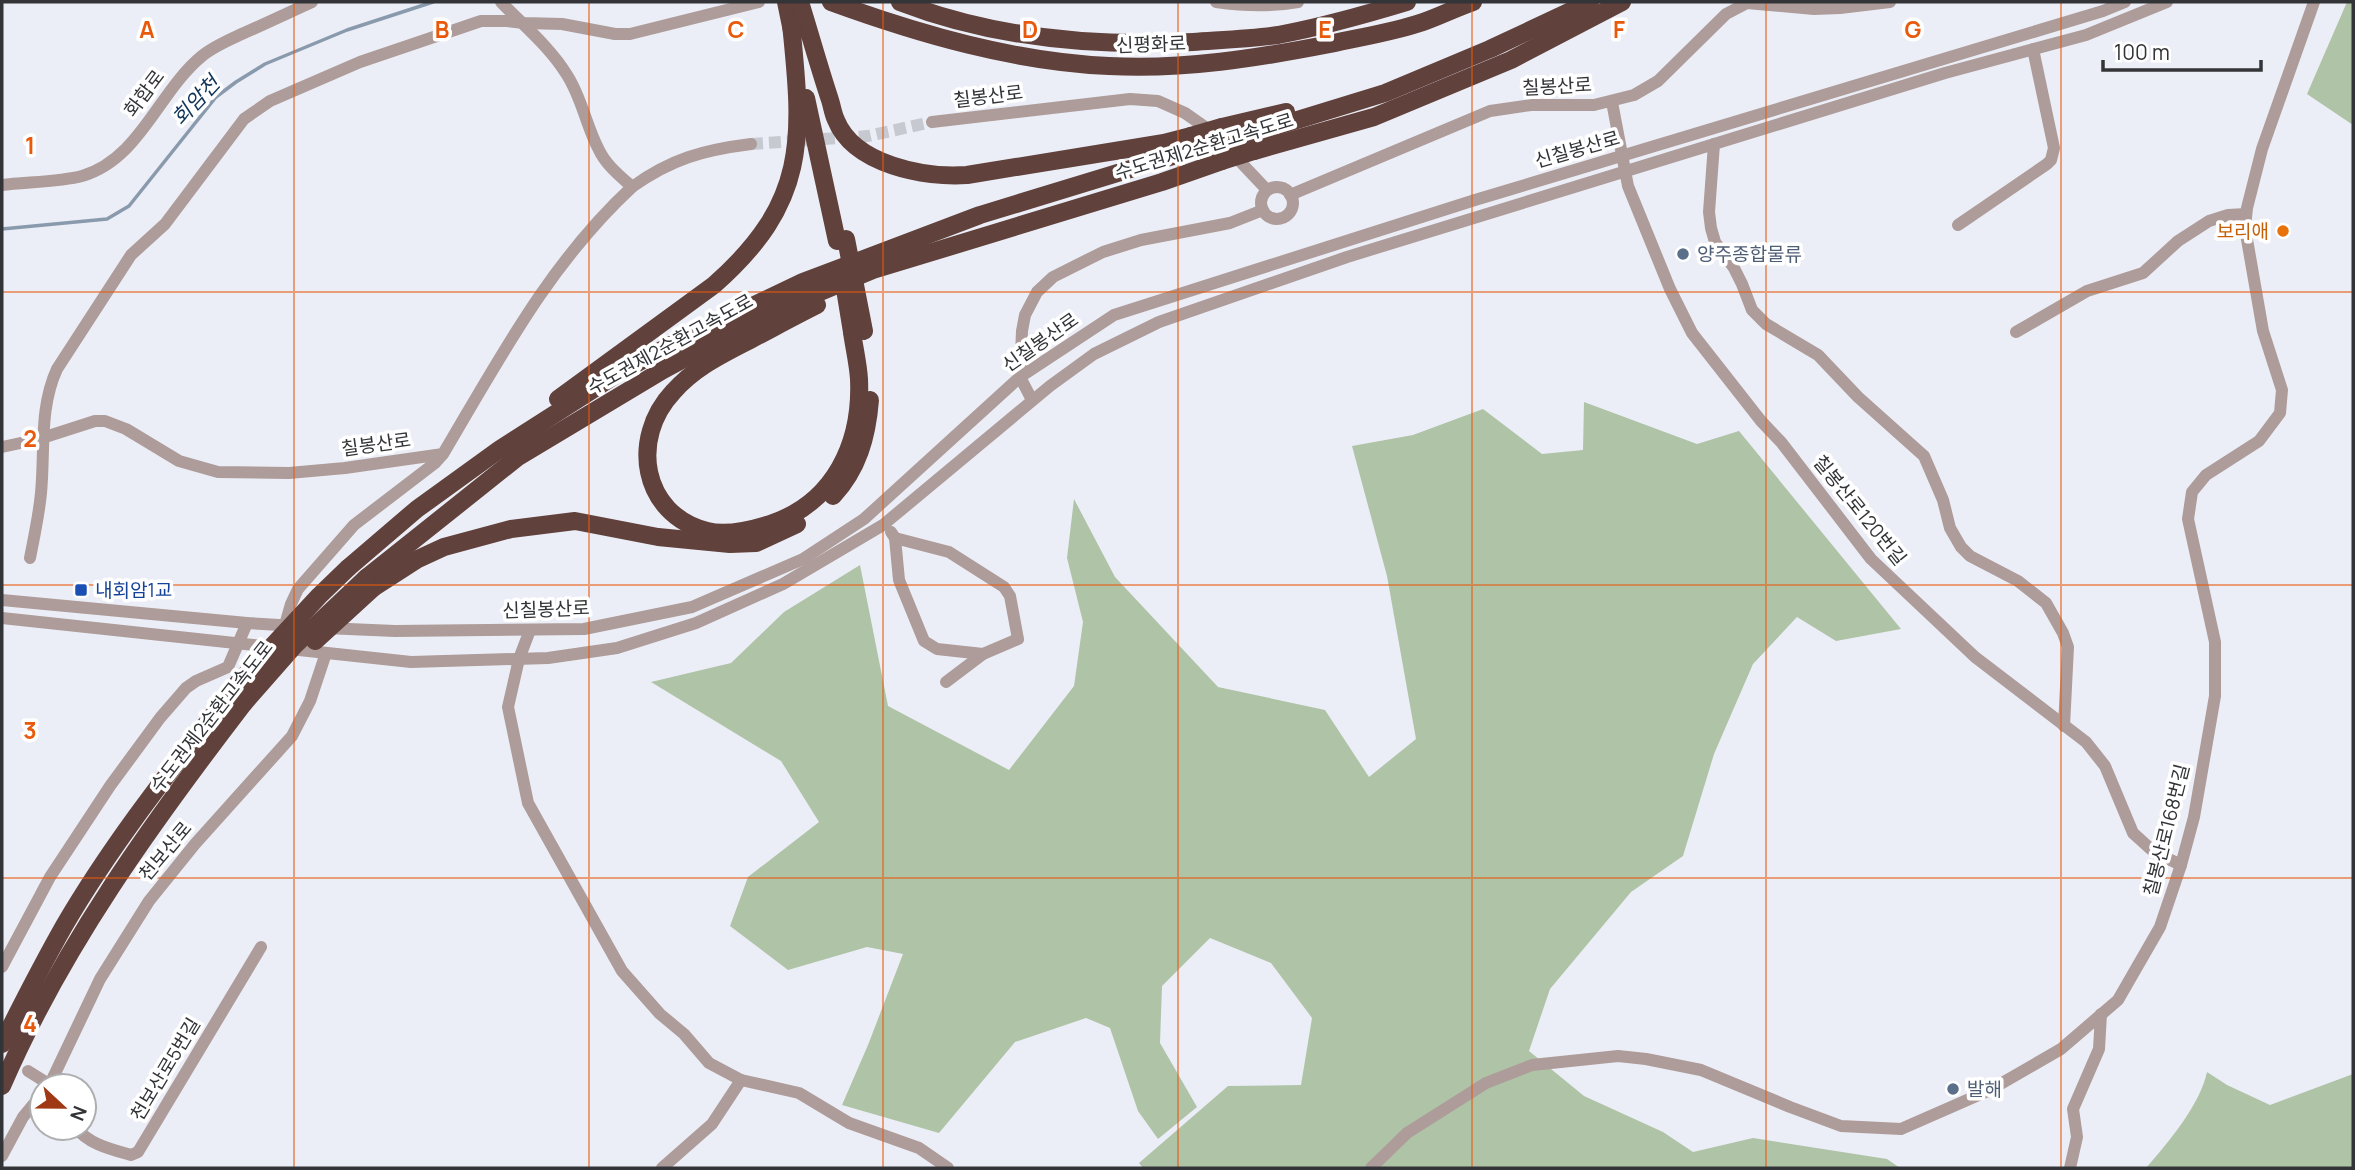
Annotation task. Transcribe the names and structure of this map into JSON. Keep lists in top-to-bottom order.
{
  "streets": {
    "highway": ["신평화로", "수도권제2순환고속도로"],
    "street": [
      "칠봉산로",
      "화합로",
      "신칠봉산로",
      "칠봉산로120번길",
      "칠봉산로168번길",
      "천보산로",
      "천보산로5번길"
    ]
  },
  "crossings": [
    ["칠봉산로", "칠봉산로120번길"],
    ["신칠봉산로", "칠봉산로120번길"],
    ["신칠봉산로", "천보산로"],
    ["칠봉산로120번길", "칠봉산로168번길"]
  ],
  "water": ["회암천"],
  "places": {
    "other": ["보리애", "양주종합물류", "발해"],
    "transit": ["내회암1교"]
  },
  "scale_bar": "100 m",
  "north": "right",
  "grid": {
    "columns": [
      "A",
      "B",
      "C",
      "D",
      "E",
      "F",
      "G"
    ],
    "rows": [
      "1",
      "2",
      "3",
      "4"
    ]
  }
}
